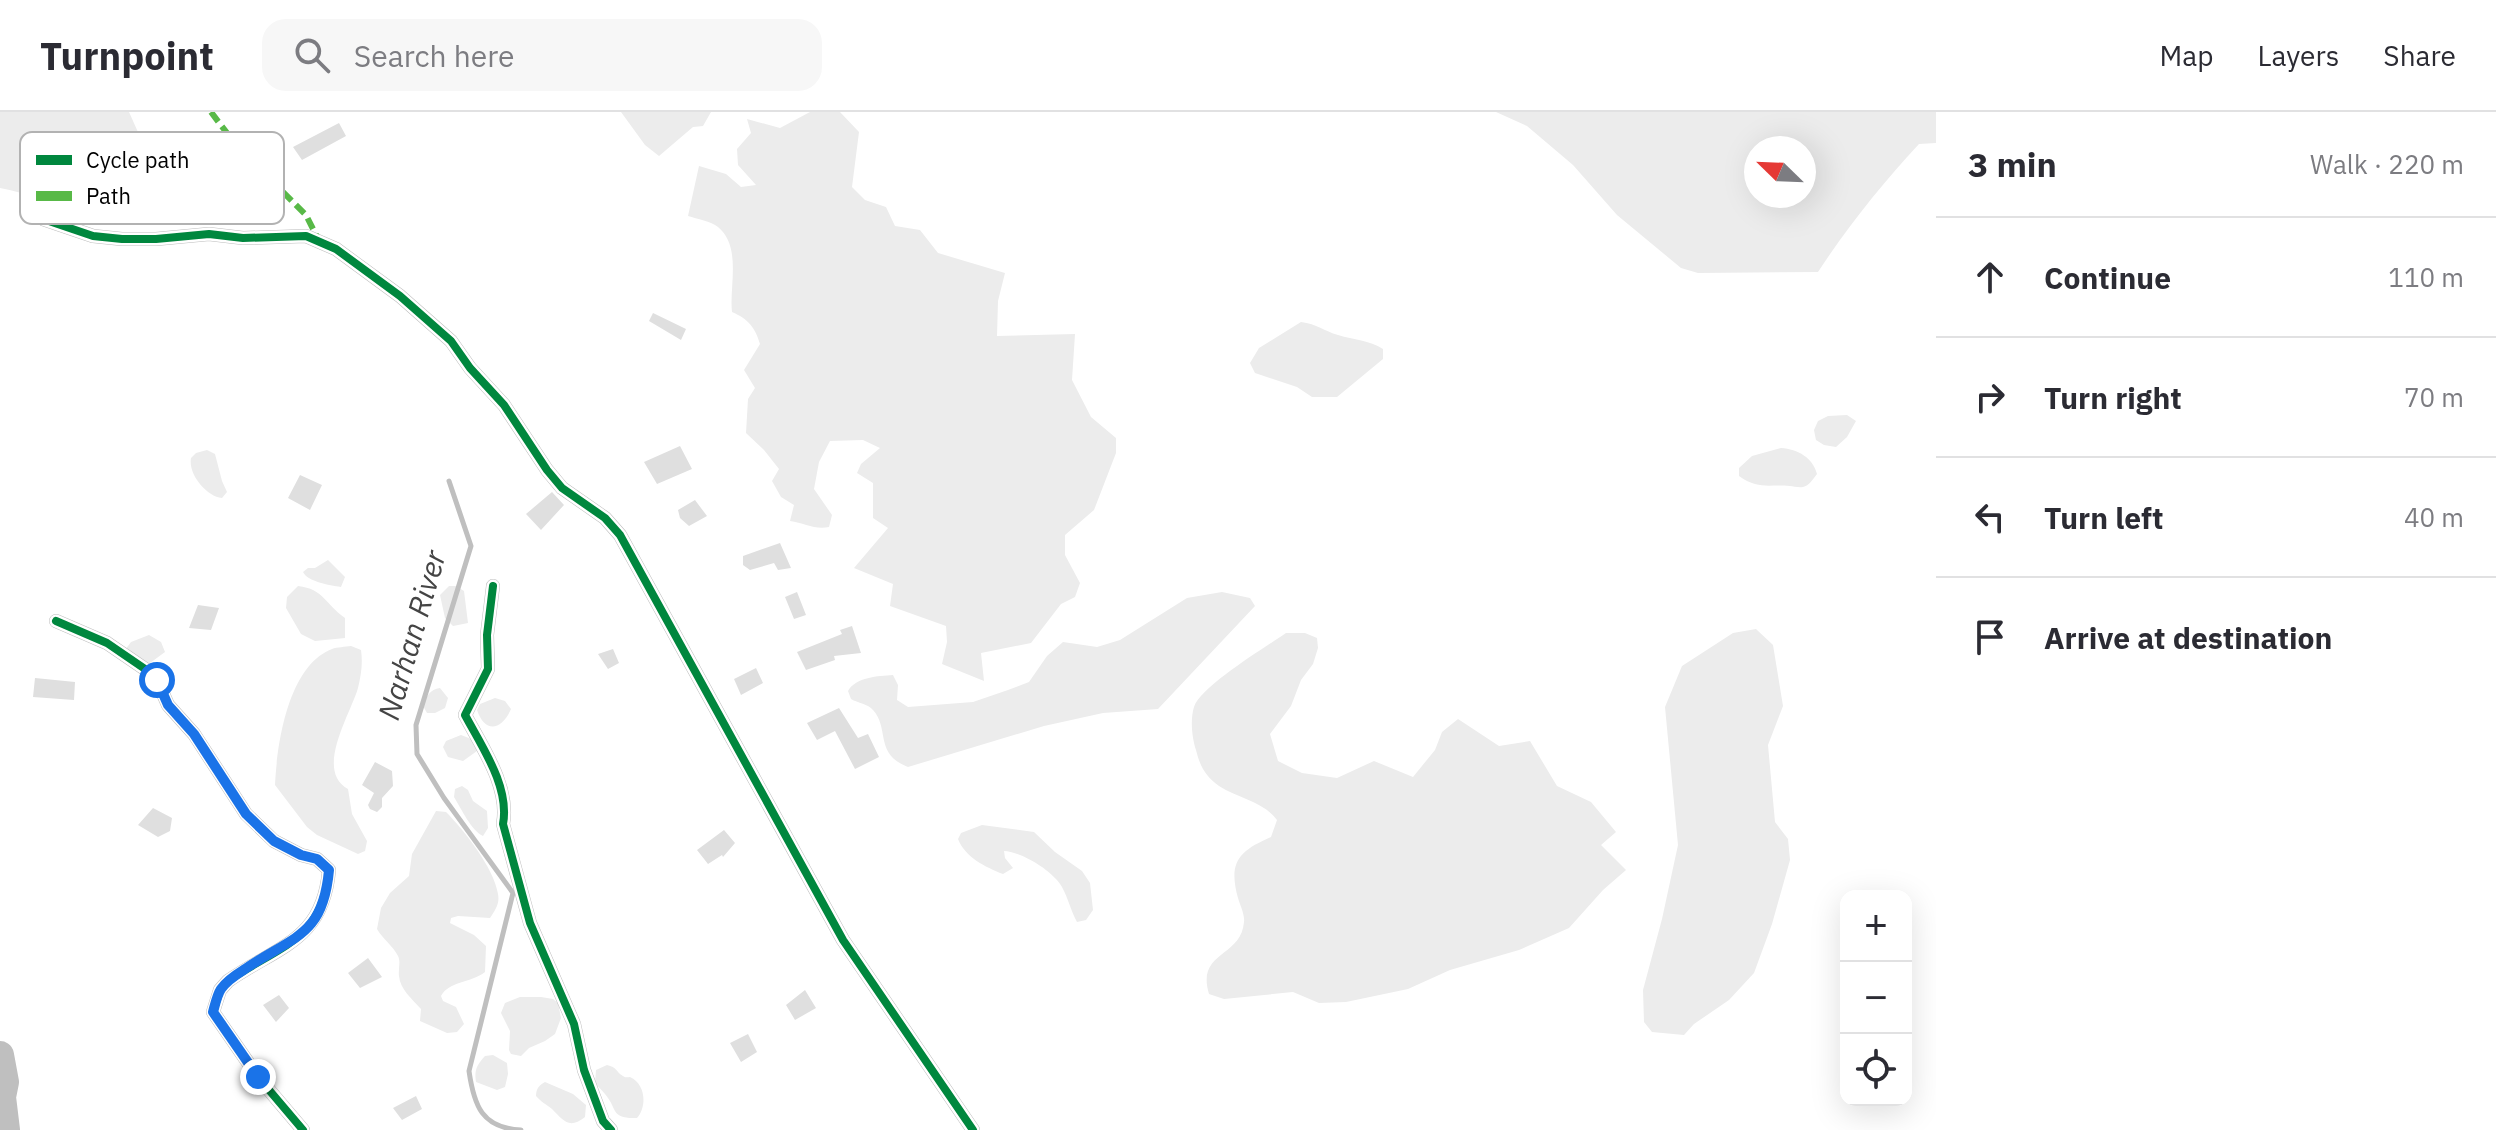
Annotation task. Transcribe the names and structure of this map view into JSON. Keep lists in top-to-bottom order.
{
  "water": ["Narhan River"],
  "legend": ["Cycle path", "Path"],
  "north": "top left",
  "page": {
    "header": "Turnpoint",
    "search": "Search here",
    "nav": ["Map", "Layers", "Share"],
    "heading": ["3 min", "Walk · 220 m"],
    "list": [
      ["Continue", "110 m"],
      ["Turn right", "70 m"],
      ["Turn left", "40 m"],
      "Arrive at destination"
    ],
    "map_buttons": ["+", "−"]
  }
}
